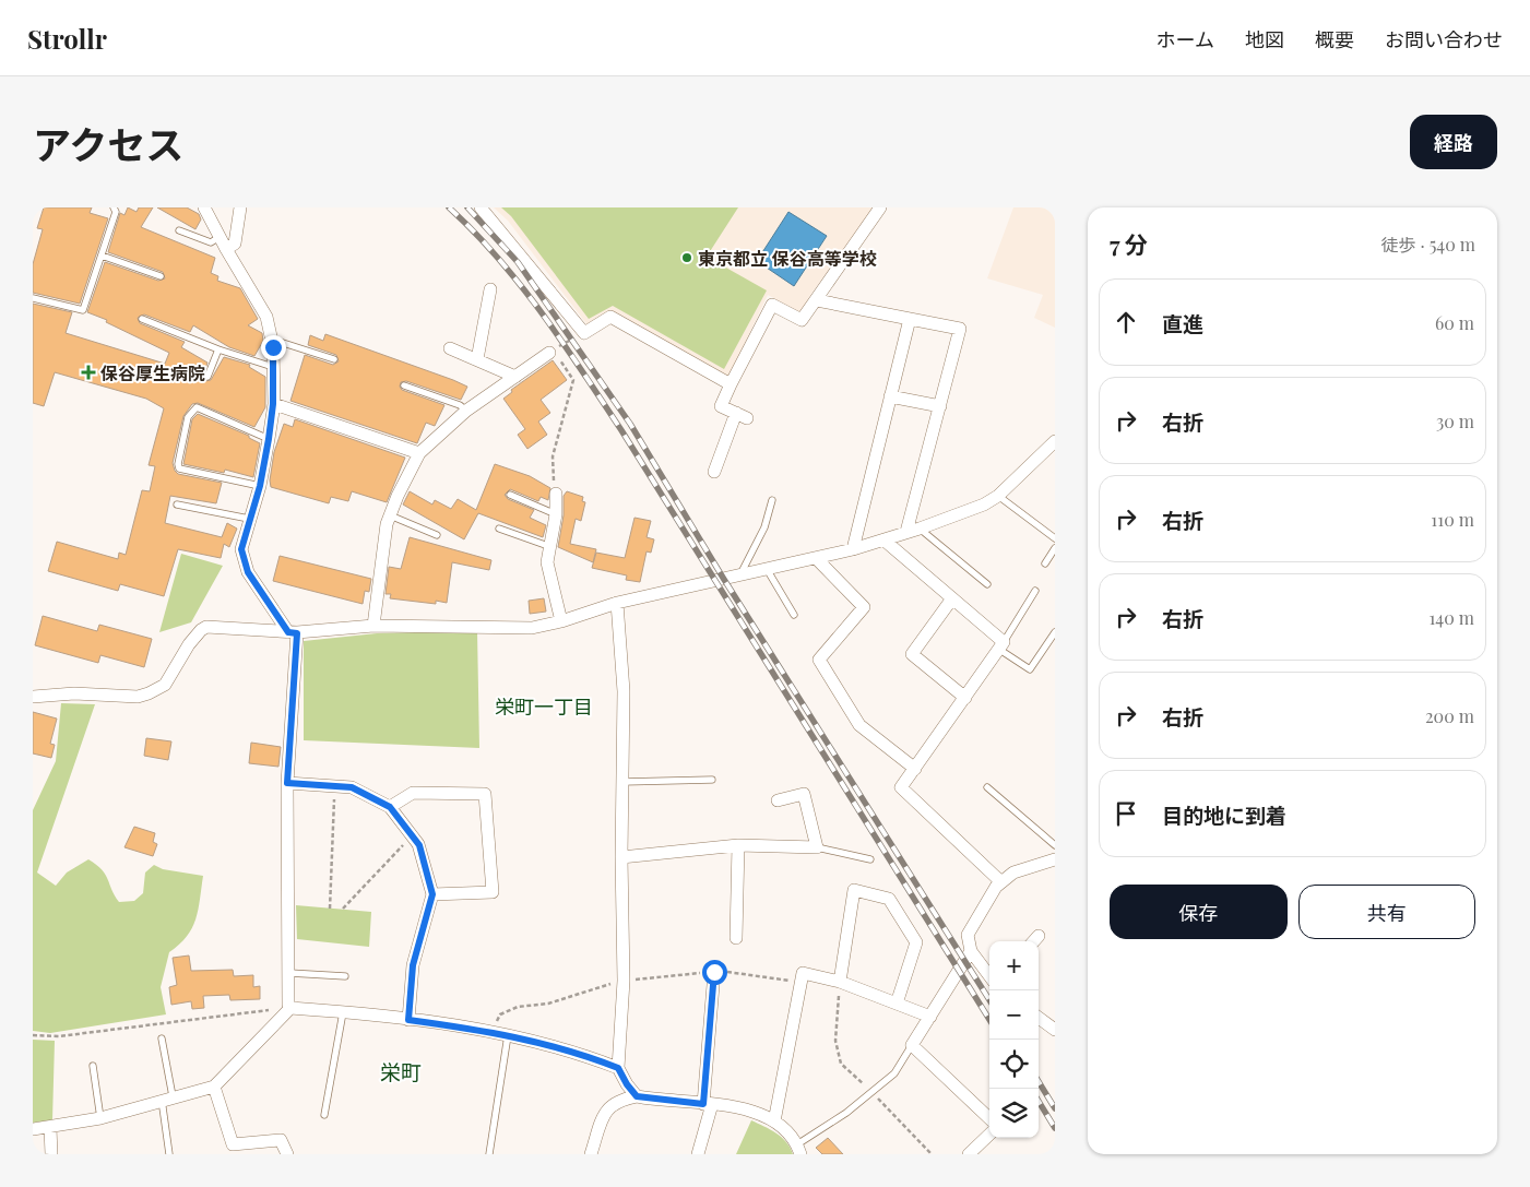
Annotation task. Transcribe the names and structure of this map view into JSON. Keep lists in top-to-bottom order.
{
  "districts": ["栄町一丁目", "栄町"],
  "places": {
    "other": ["東京都立 保谷高等学校"],
    "health": ["保谷厚生病院"]
  },
  "page": {
    "header": "Strollr",
    "nav": [
      "ホーム",
      "地図",
      "概要",
      "お問い合わせ"
    ],
    "title": "アクセス",
    "buttons": [
      "経路",
      ["保存", "共有"]
    ],
    "heading": ["7 分", "徒歩 · 540 m"],
    "list": [
      ["直進", "60 m"],
      ["右折", "30 m"],
      ["右折", "110 m"],
      ["右折", "140 m"],
      ["右折", "200 m"],
      "目的地に到着"
    ],
    "map_buttons": ["+", "−"]
  }
}
